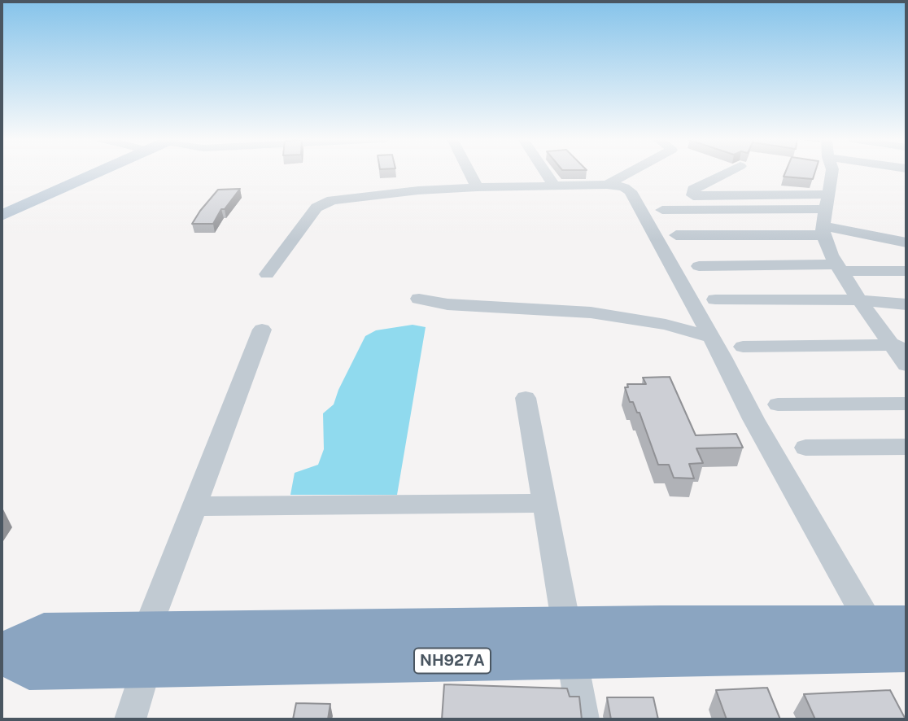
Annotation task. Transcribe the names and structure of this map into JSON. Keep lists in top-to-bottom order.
{
  "streets": {
    "highway": ["NH927A"]
  }
}
